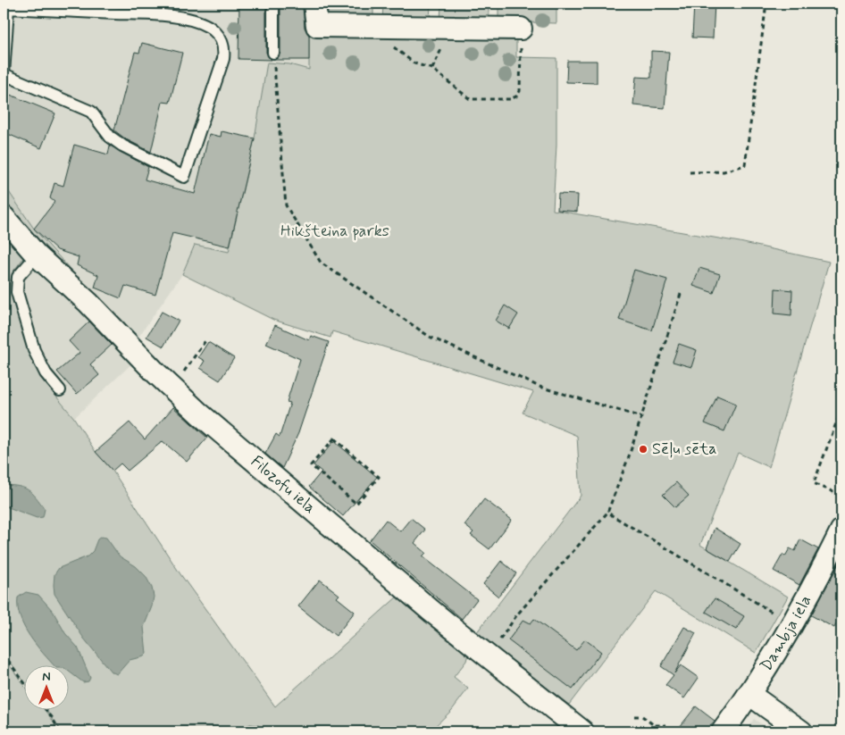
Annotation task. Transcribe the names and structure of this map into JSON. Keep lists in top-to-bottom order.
{
  "streets": {
    "street": ["Filozofu iela", "Dambja iela"]
  },
  "parks": ["Hikšteina parks"],
  "places": ["Sēļu sēta"],
  "north": "top"
}
